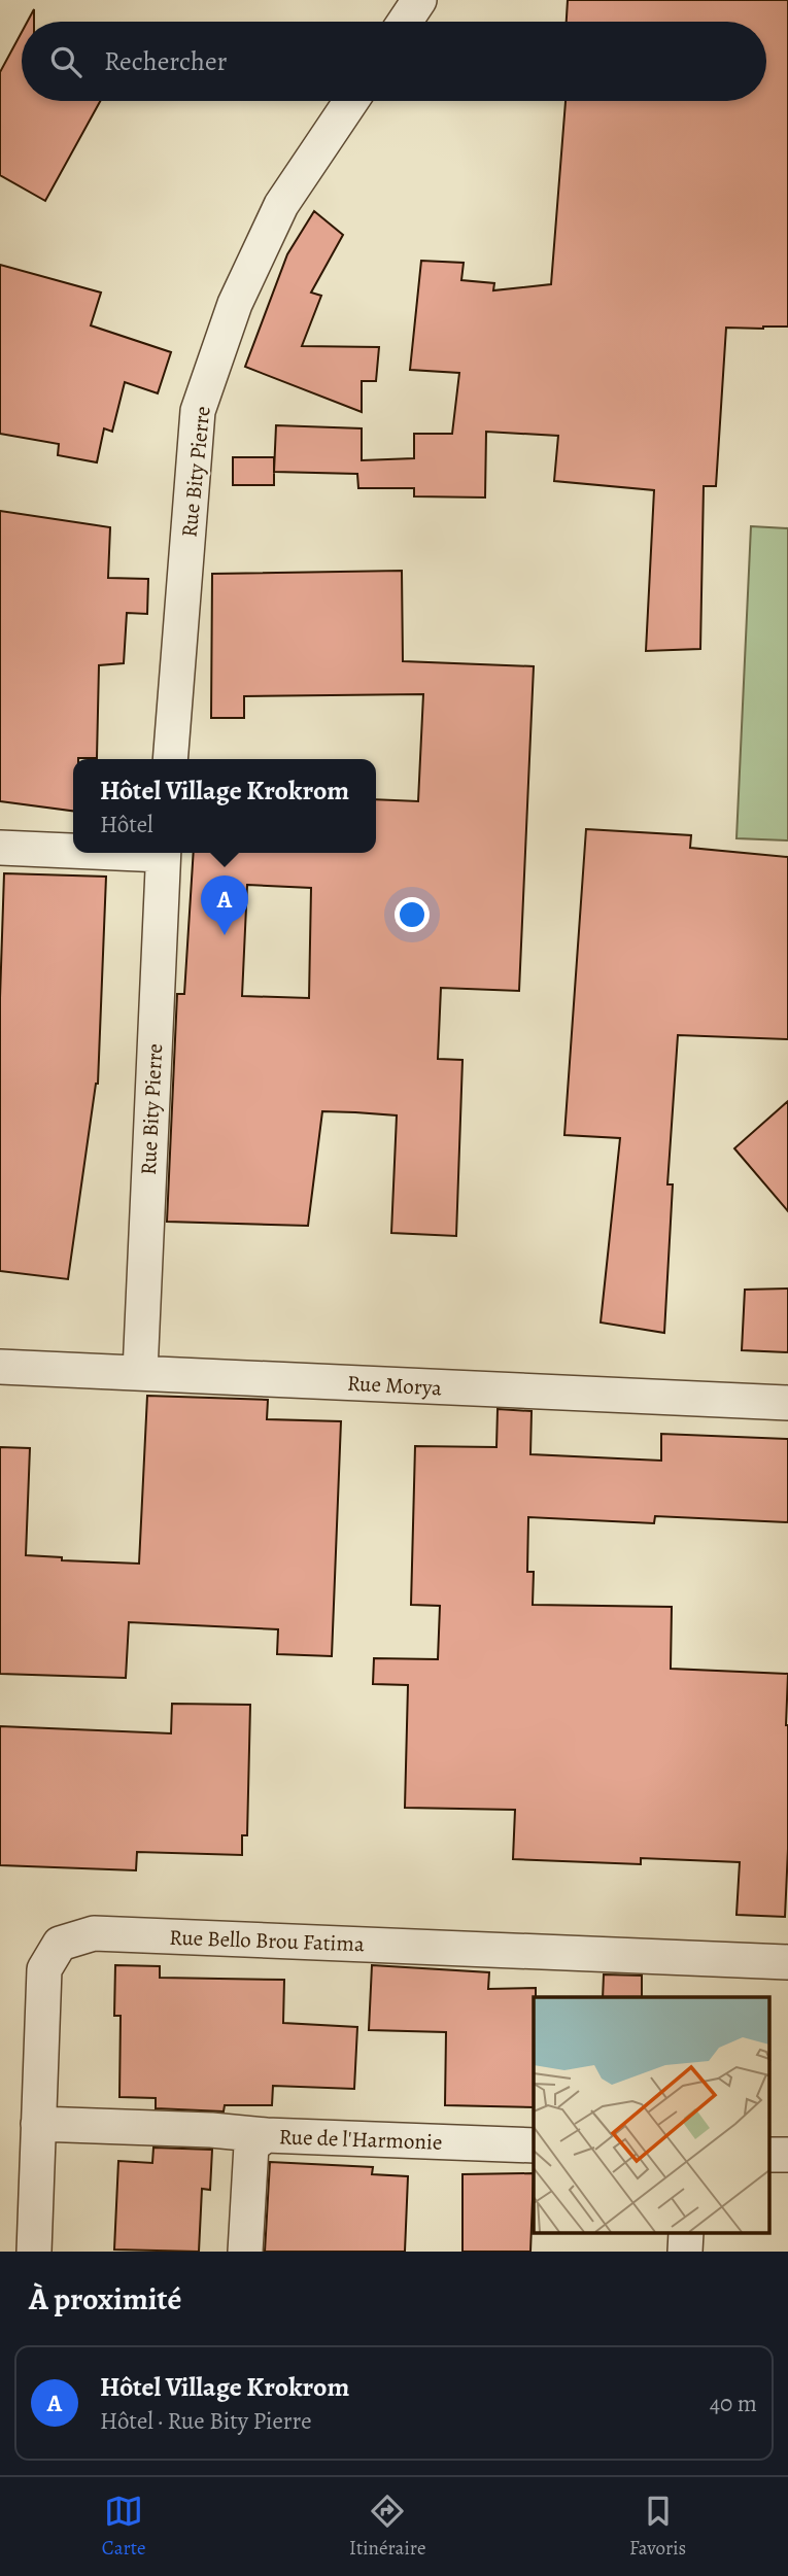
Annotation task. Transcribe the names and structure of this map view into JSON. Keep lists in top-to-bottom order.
{
  "streets": {
    "street": [
      "Rue Bity Pierre",
      "Rue Morya",
      "Rue Bello Brou Fatima",
      "Rue de l'Harmonie"
    ]
  },
  "crossings": [
    ["Rue Bity Pierre", "Rue Morya"]
  ],
  "page": {
    "search": "Rechercher",
    "popup": ["Hôtel Village Krokrom", "Hôtel"],
    "pins": "A",
    "heading": "À proximité",
    "list": [
      {
        "mark": "A",
        "name": "Hôtel Village Krokrom",
        "note": "Hôtel · Rue Bity Pierre",
        "value": "40 m"
      }
    ],
    "nav": ["Carte", "Itinéraire", "Favoris"]
  }
}
